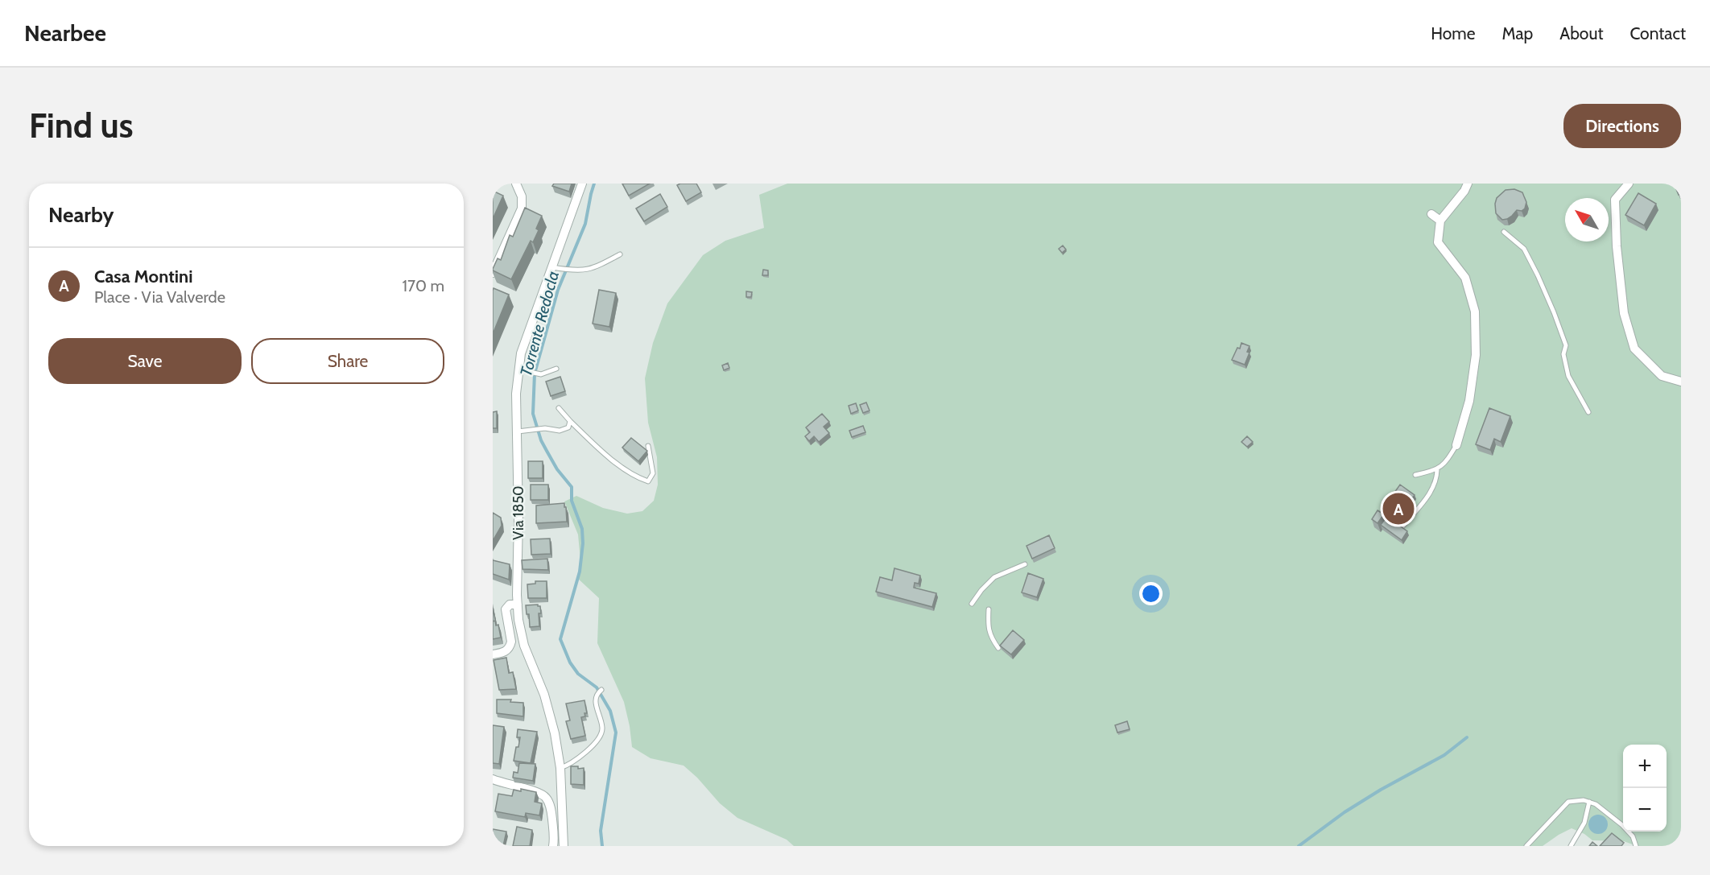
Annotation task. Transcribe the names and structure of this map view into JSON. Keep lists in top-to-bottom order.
{
  "streets": {
    "street": ["Via 1850"]
  },
  "water": ["Torrente Redocla"],
  "north": "top left",
  "page": {
    "header": "Nearbee",
    "nav": [
      "Home",
      "Map",
      "About",
      "Contact"
    ],
    "buttons": [
      "Directions",
      ["Save", "Share"]
    ],
    "title": "Find us",
    "heading": "Nearby",
    "list": [
      {
        "mark": "A",
        "name": "Casa Montini",
        "note": "Place · Via Valverde",
        "value": "170 m"
      }
    ],
    "pins": "A",
    "map_buttons": ["+", "−"]
  }
}
